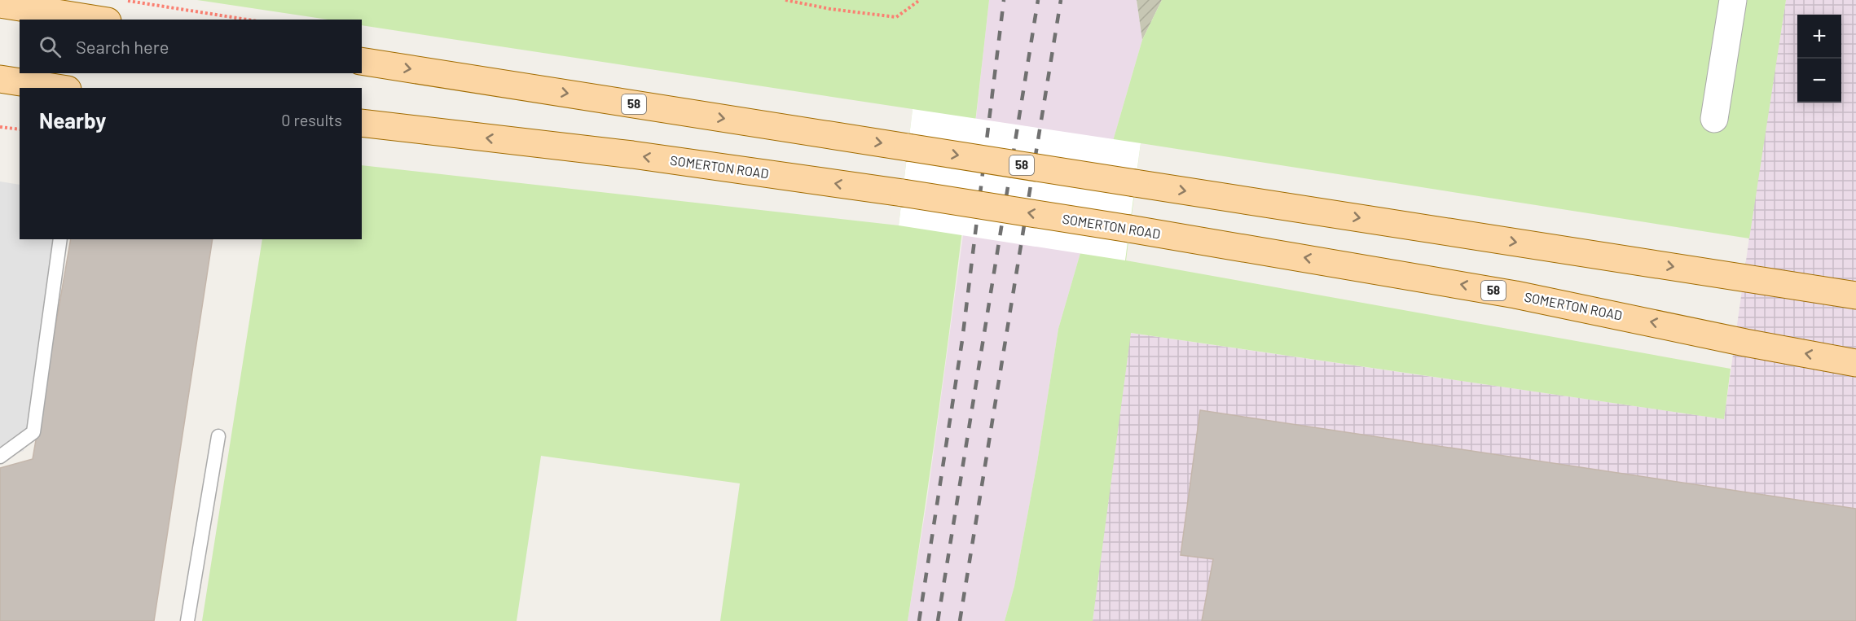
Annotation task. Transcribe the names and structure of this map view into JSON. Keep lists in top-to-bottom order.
{
  "streets": {
    "main road": ["58", "SOMERTON ROAD"]
  },
  "page": {
    "map_buttons": ["+", "−"],
    "search": "Search here",
    "heading": ["Nearby", "0 results"]
  }
}
